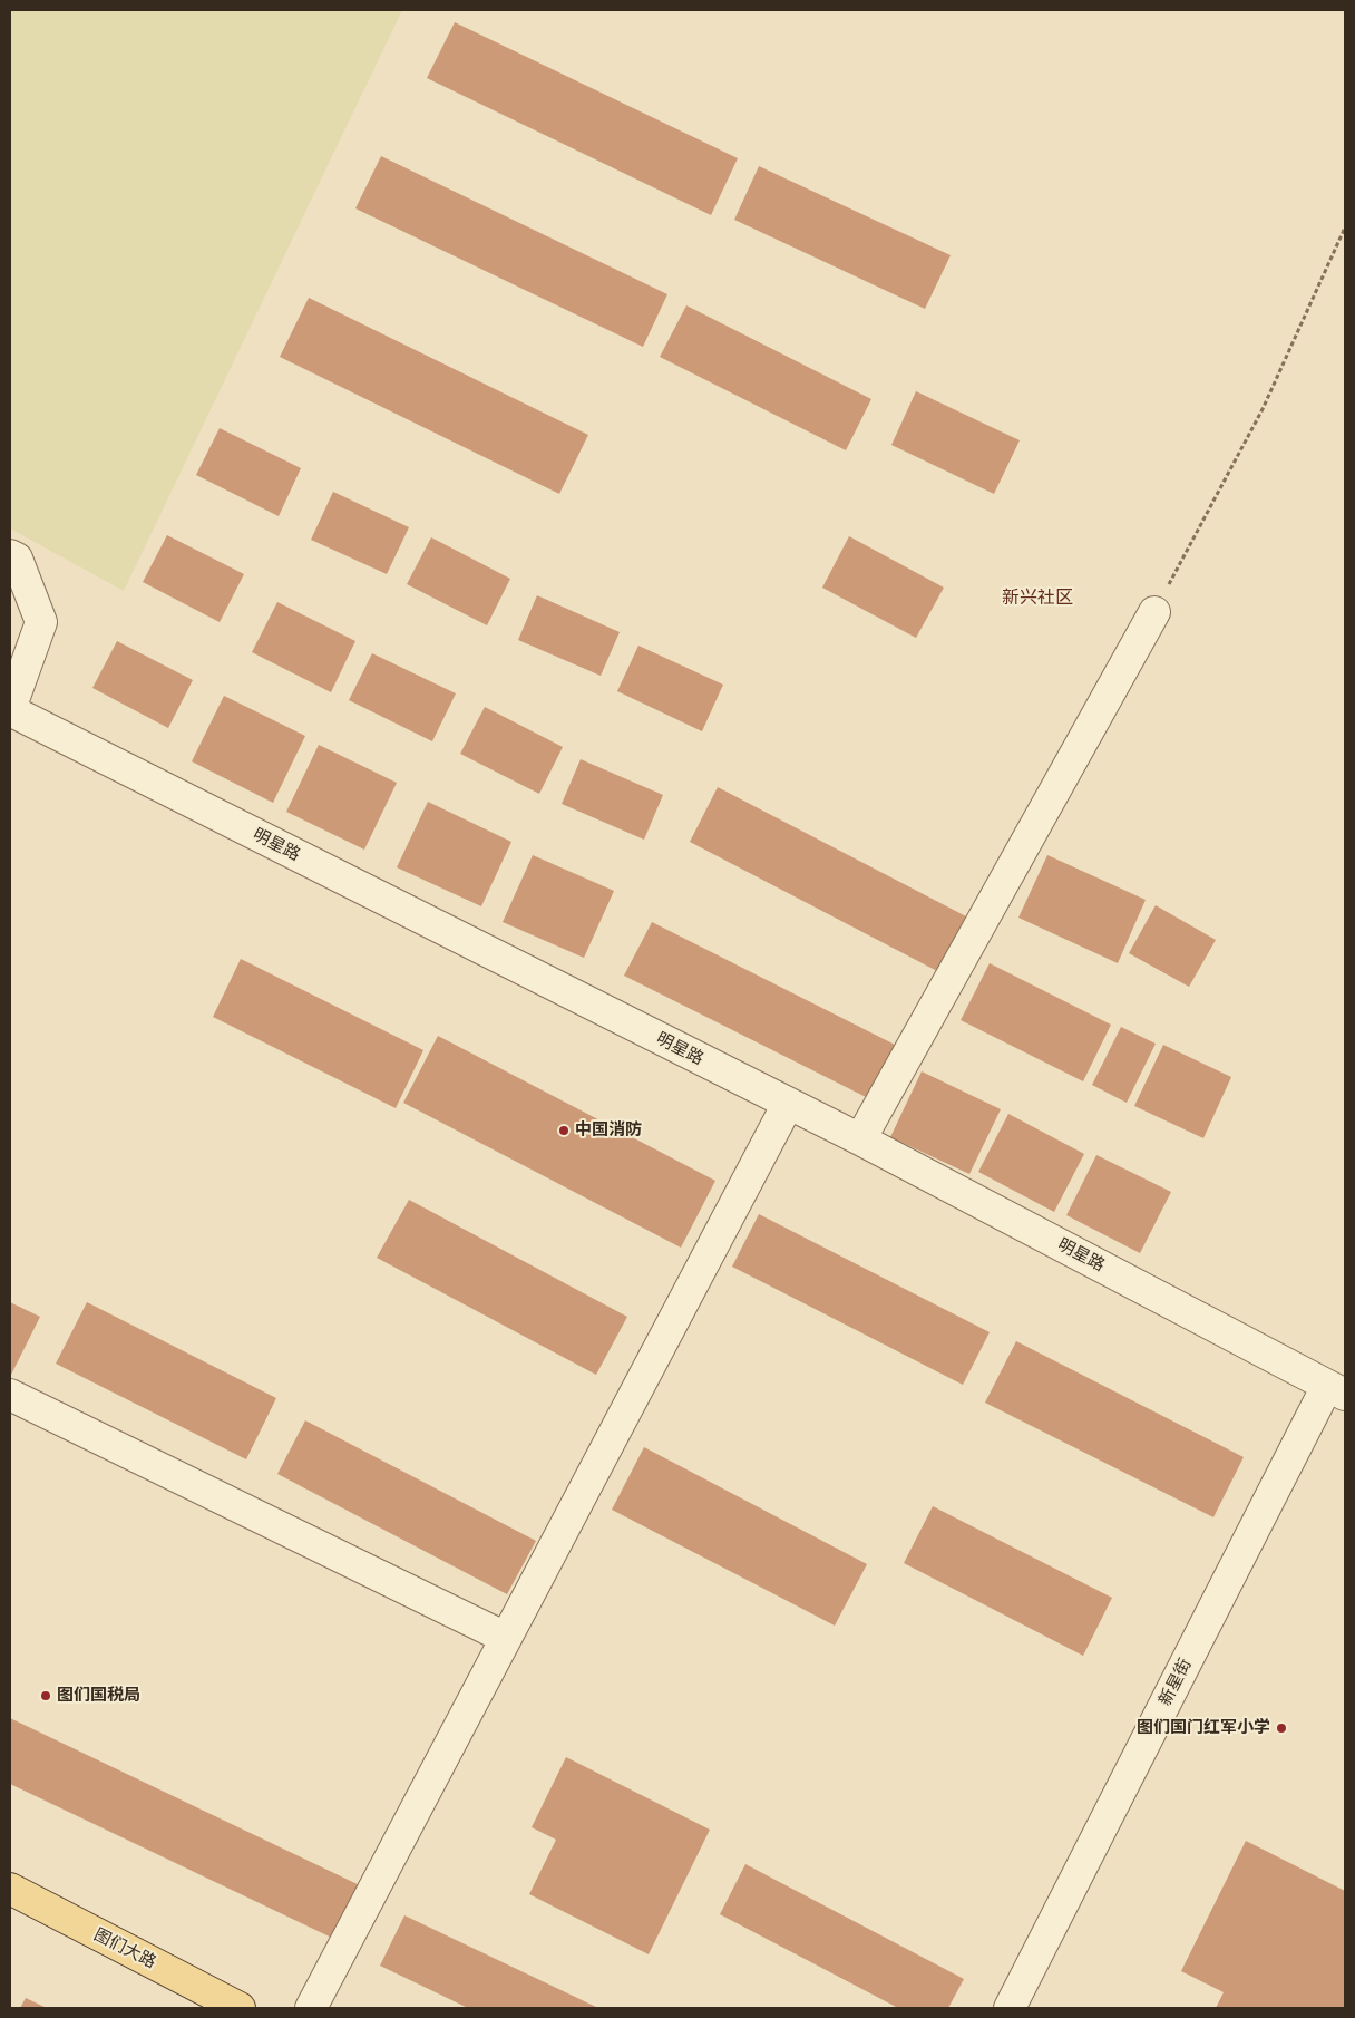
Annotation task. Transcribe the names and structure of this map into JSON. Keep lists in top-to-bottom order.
{
  "streets": {
    "main road": ["图们大路"],
    "street": ["明星路", "新星街"]
  },
  "crossings": [
    ["明星路", "新星街"]
  ],
  "districts": ["新兴社区"],
  "places": ["中国消防", "图们国税局", "图们国门红军小学"]
}
